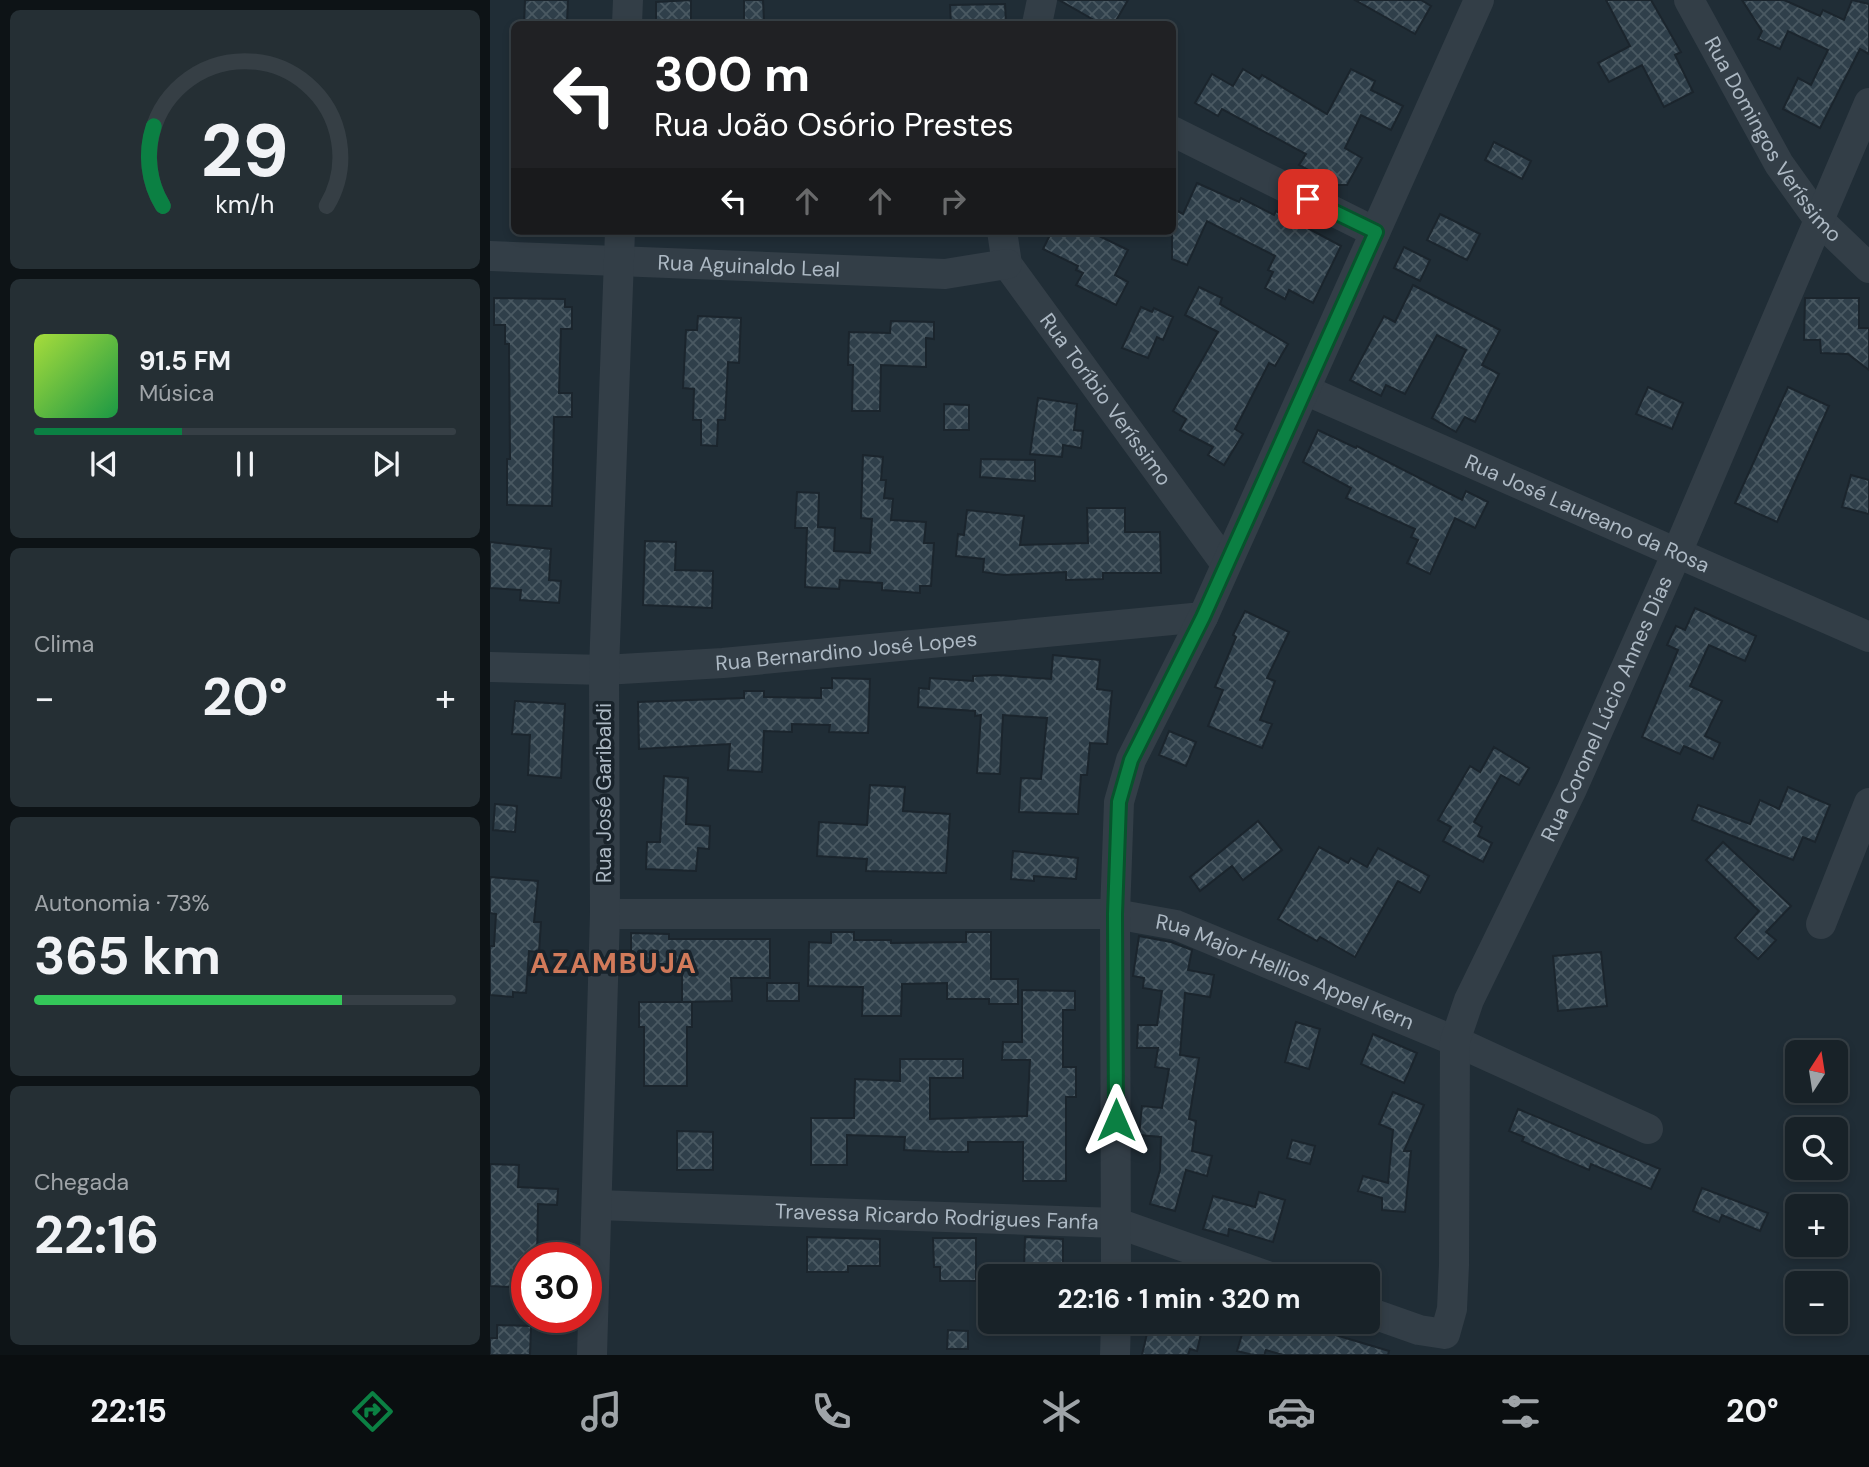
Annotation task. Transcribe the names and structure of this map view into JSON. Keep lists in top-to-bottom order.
{
  "streets": {
    "street": [
      "Rua Domingos Veríssimo",
      "Rua Aguinaldo Leal",
      "Rua Toríbio Veríssimo",
      "Rua José Laureano da Rosa",
      "Rua Bernardino José Lopes",
      "Rua Coronel Lúcio Annes Dias",
      "Rua José Garibaldi",
      "Rua Major Hellios Appel Kern",
      "Travessa Ricardo Rodrigues Fanfa"
    ]
  },
  "crossings": [
    ["Rua Domingos Veríssimo", "Rua Coronel Lúcio Annes Dias"],
    ["Rua Aguinaldo Leal", "Rua Toríbio Veríssimo"],
    ["Rua Aguinaldo Leal", "Rua José Garibaldi"],
    ["Rua José Laureano da Rosa", "Rua Coronel Lúcio Annes Dias"],
    ["Rua Bernardino José Lopes", "Rua José Garibaldi"],
    ["Rua Coronel Lúcio Annes Dias", "Rua Major Hellios Appel Kern"],
    ["Rua José Garibaldi", "Rua Major Hellios Appel Kern"],
    ["Rua José Garibaldi", "Travessa Ricardo Rodrigues Fanfa"]
  ],
  "districts": ["AZAMBUJA"],
  "north": "top",
  "page": {
    "turn": ["300 m", "Rua João Osório Prestes"],
    "song": ["91.5 FM", "Música"],
    "tile": [
      "Clima",
      ["Autonomia · 73%", "365 km"],
      ["Chegada", "22:16"]
    ],
    "heat": ["−", "20°", "+"],
    "map_buttons": ["+", "−"],
    "limit": "30",
    "trip": "22:16 · 1 min · 320 m",
    "tabs": ["22:15", "20°"],
    "gauge": ["29", "km/h"]
  }
}
